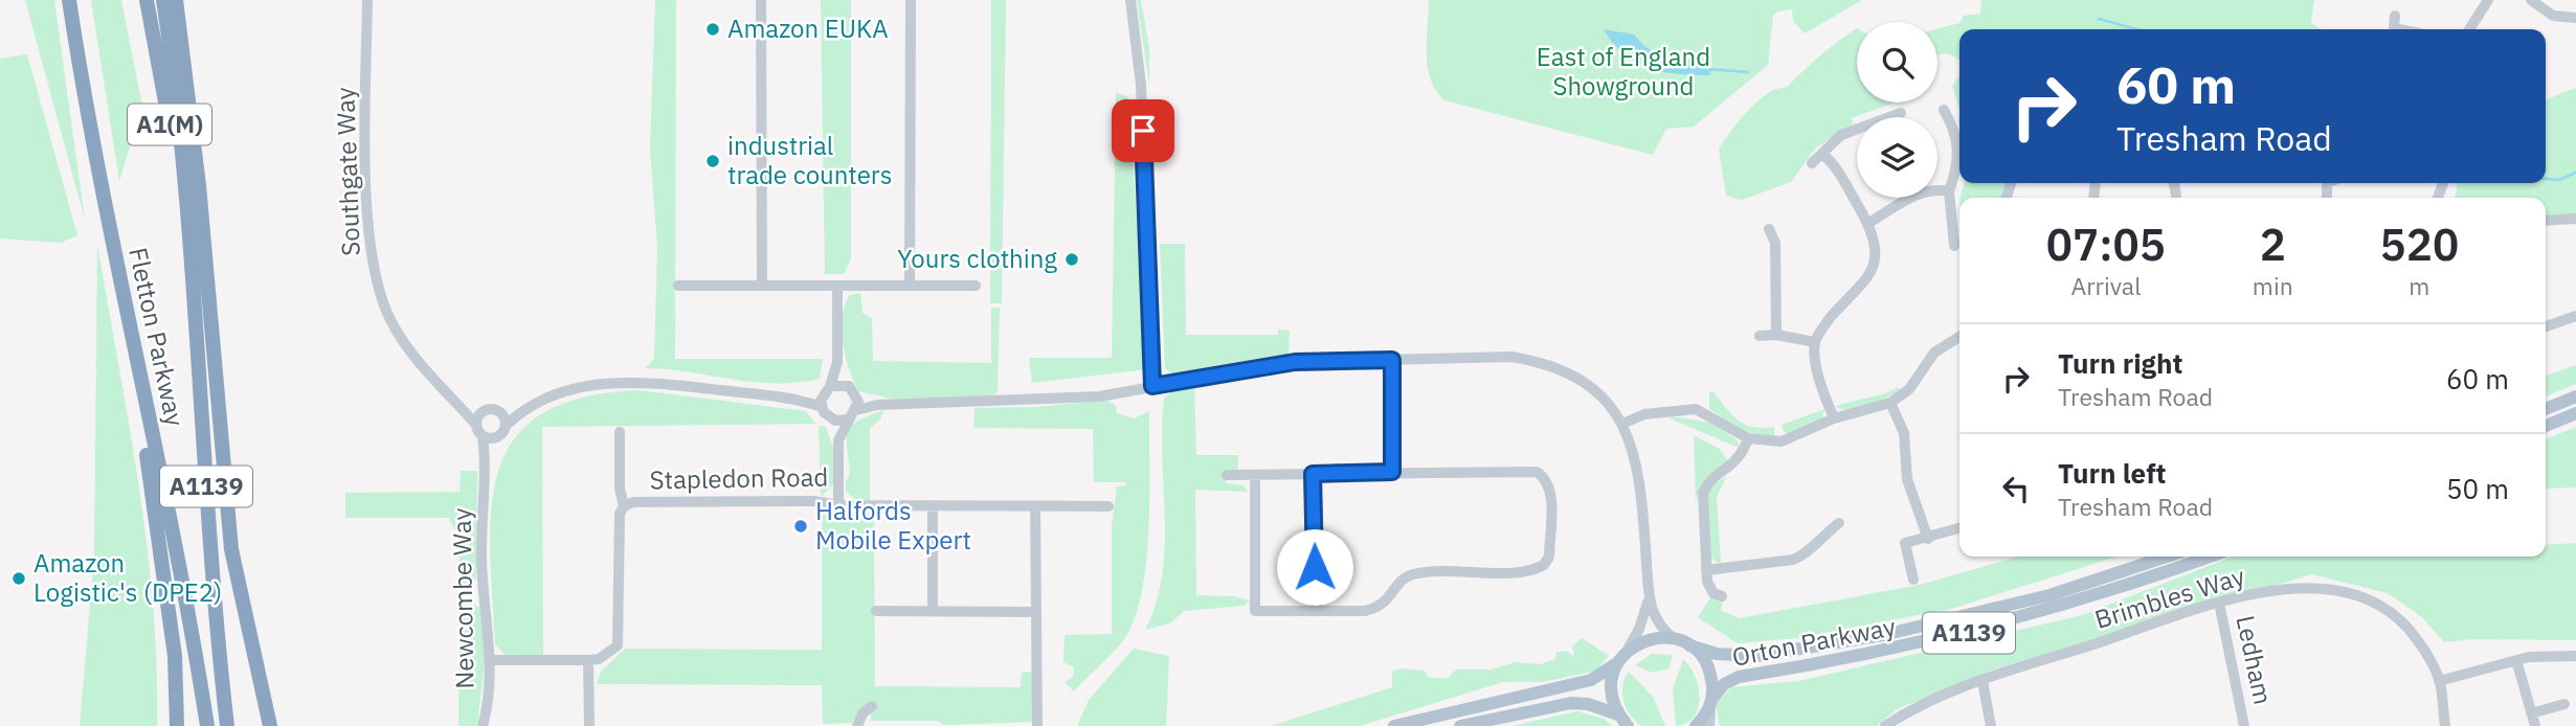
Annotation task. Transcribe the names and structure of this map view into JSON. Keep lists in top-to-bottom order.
{
  "streets": {
    "highway": ["A1(M)", "Fletton Parkway", "A1139"],
    "main road": ["Orton Parkway"],
    "street": [
      "Southgate Way",
      "Stapledon Road",
      "Newcombe Way",
      "Brimbles Way",
      "Ledham"
    ]
  },
  "crossings": [
    ["A1(M)", "Fletton Parkway"],
    ["Southgate Way", "Newcombe Way"],
    ["Brimbles Way", "Ledham"]
  ],
  "parks": ["East of England Showground"],
  "places": [
    "Amazon EUKA",
    "industrial trade counters",
    "Yours clothing",
    "Halfords Mobile Expert",
    "Amazon Logistic's (DPE2)"
  ],
  "page": {
    "turn": ["60 m", "Tresham Road"],
    "eta": [
      "07:05",
      "Arrival",
      "2",
      "min",
      "520",
      "m"
    ],
    "list": [
      {
        "name": "Turn right",
        "note": "Tresham Road",
        "value": "60 m"
      },
      {
        "name": "Turn left",
        "note": "Tresham Road",
        "value": "50 m"
      }
    ]
  }
}
